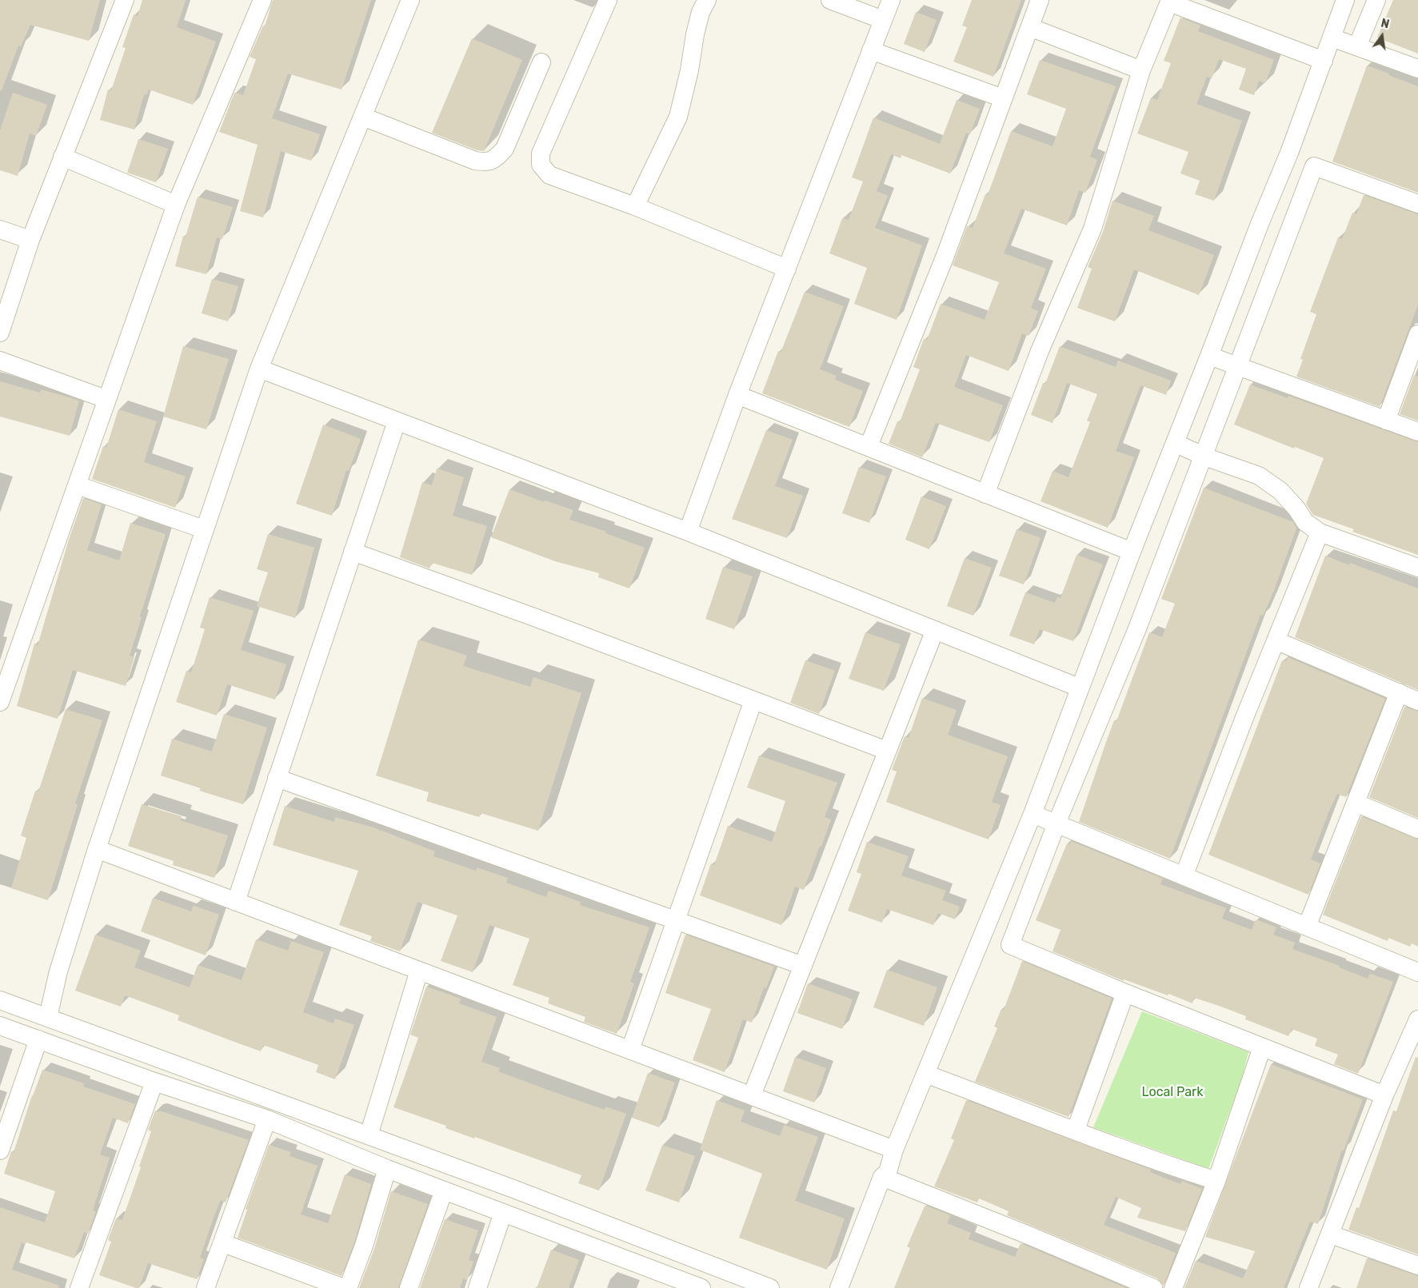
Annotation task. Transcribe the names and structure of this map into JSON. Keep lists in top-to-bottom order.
{
  "parks": ["Local Park"],
  "north": "top"
}
